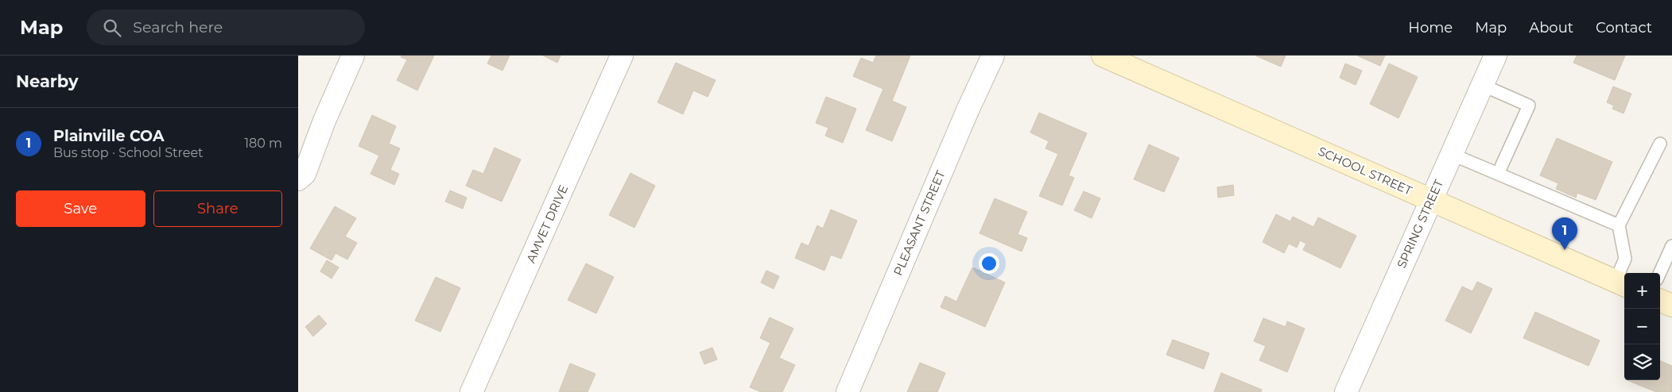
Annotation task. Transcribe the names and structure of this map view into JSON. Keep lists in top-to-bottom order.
{
  "streets": {
    "street": [
      "SCHOOL STREET",
      "PLEASANT STREET",
      "AMVET DRIVE",
      "SPRING STREET"
    ]
  },
  "crossings": [
    ["SCHOOL STREET", "SPRING STREET"]
  ],
  "page": {
    "header": "Map",
    "search": "Search here",
    "nav": [
      "Home",
      "Map",
      "About",
      "Contact"
    ],
    "heading": "Nearby",
    "list": [
      {
        "mark": "1",
        "name": "Plainville COA",
        "note": "Bus stop · School Street",
        "value": "180 m"
      }
    ],
    "buttons": ["Save", "Share"],
    "pins": "1",
    "map_buttons": ["+", "−"]
  }
}
